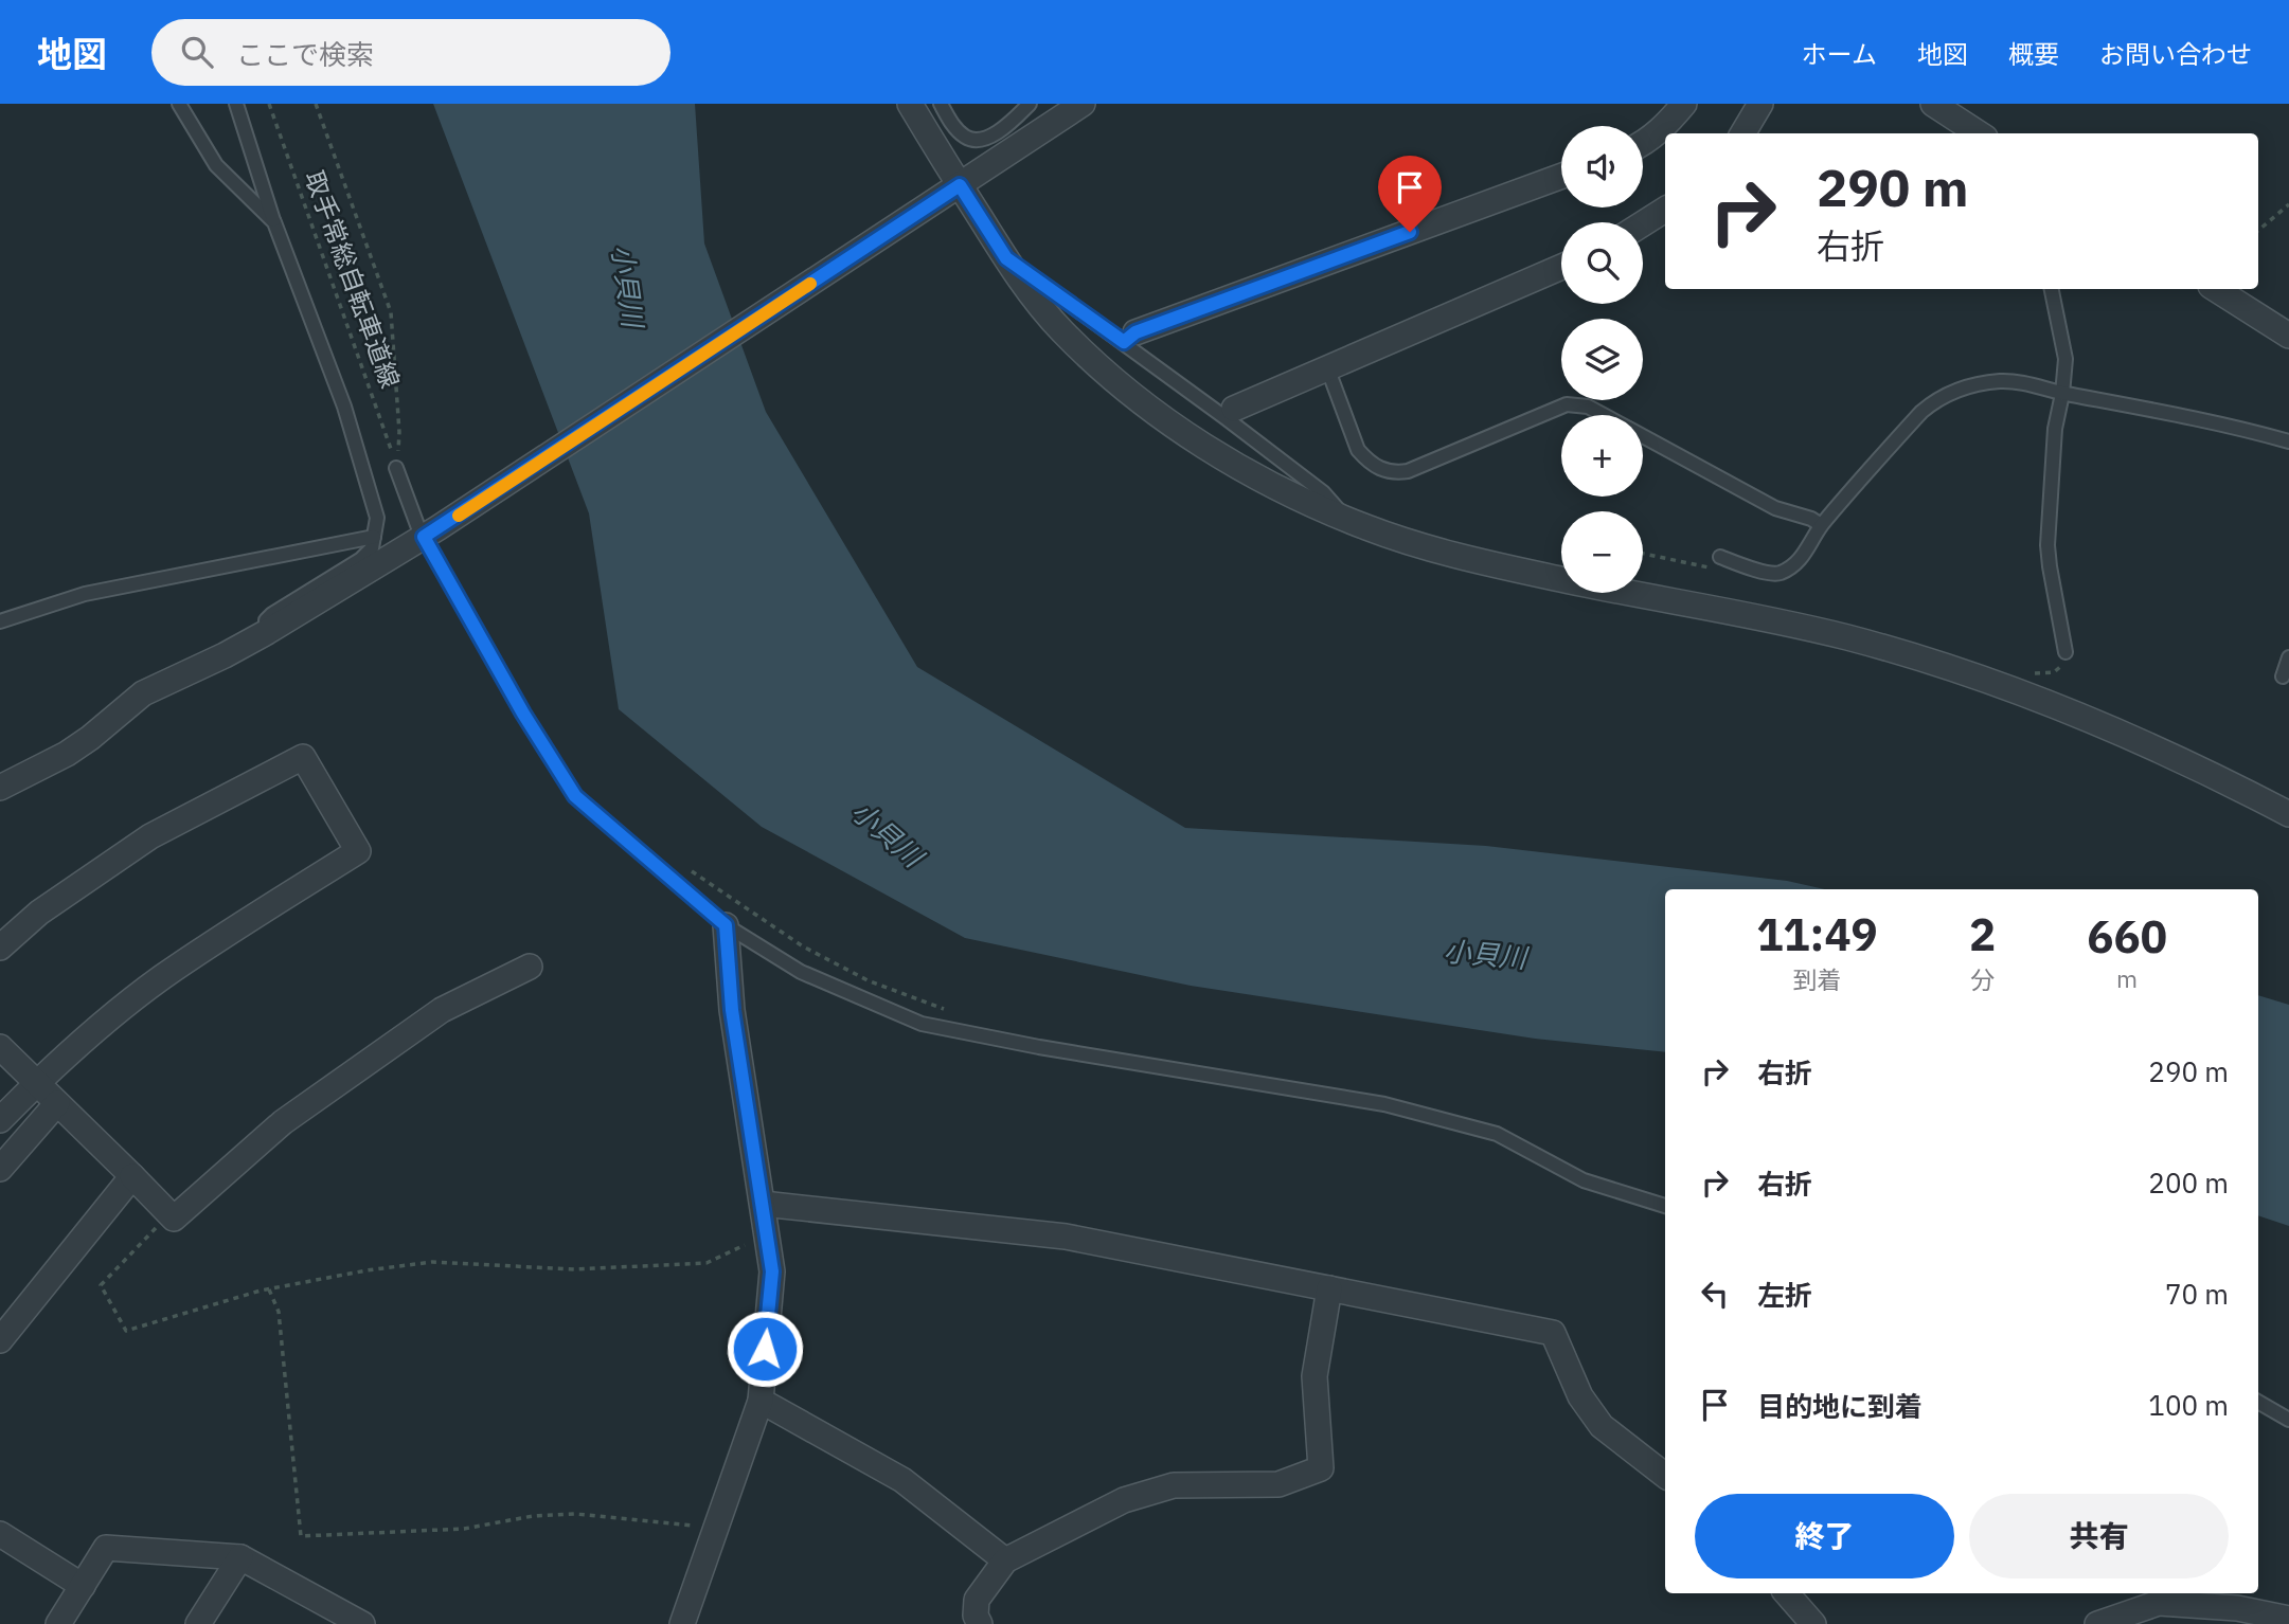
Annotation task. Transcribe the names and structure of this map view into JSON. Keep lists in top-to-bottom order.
{
  "streets": {
    "path": ["取手常総自転車道線"]
  },
  "water": ["小貝川"],
  "page": {
    "header": "地図",
    "search": "ここで検索",
    "nav": [
      "ホーム",
      "地図",
      "概要",
      "お問い合わせ"
    ],
    "map_buttons": ["+", "−"],
    "turn": ["290 m", "右折"],
    "eta": [
      "11:49",
      "到着",
      "2",
      "分",
      "660",
      "m"
    ],
    "list": [
      {
        "name": "右折",
        "value": "290 m"
      },
      {
        "name": "右折",
        "value": "200 m"
      },
      {
        "name": "左折",
        "value": "70 m"
      },
      {
        "name": "目的地に到着",
        "value": "100 m"
      }
    ],
    "buttons": ["終了", "共有"]
  }
}
